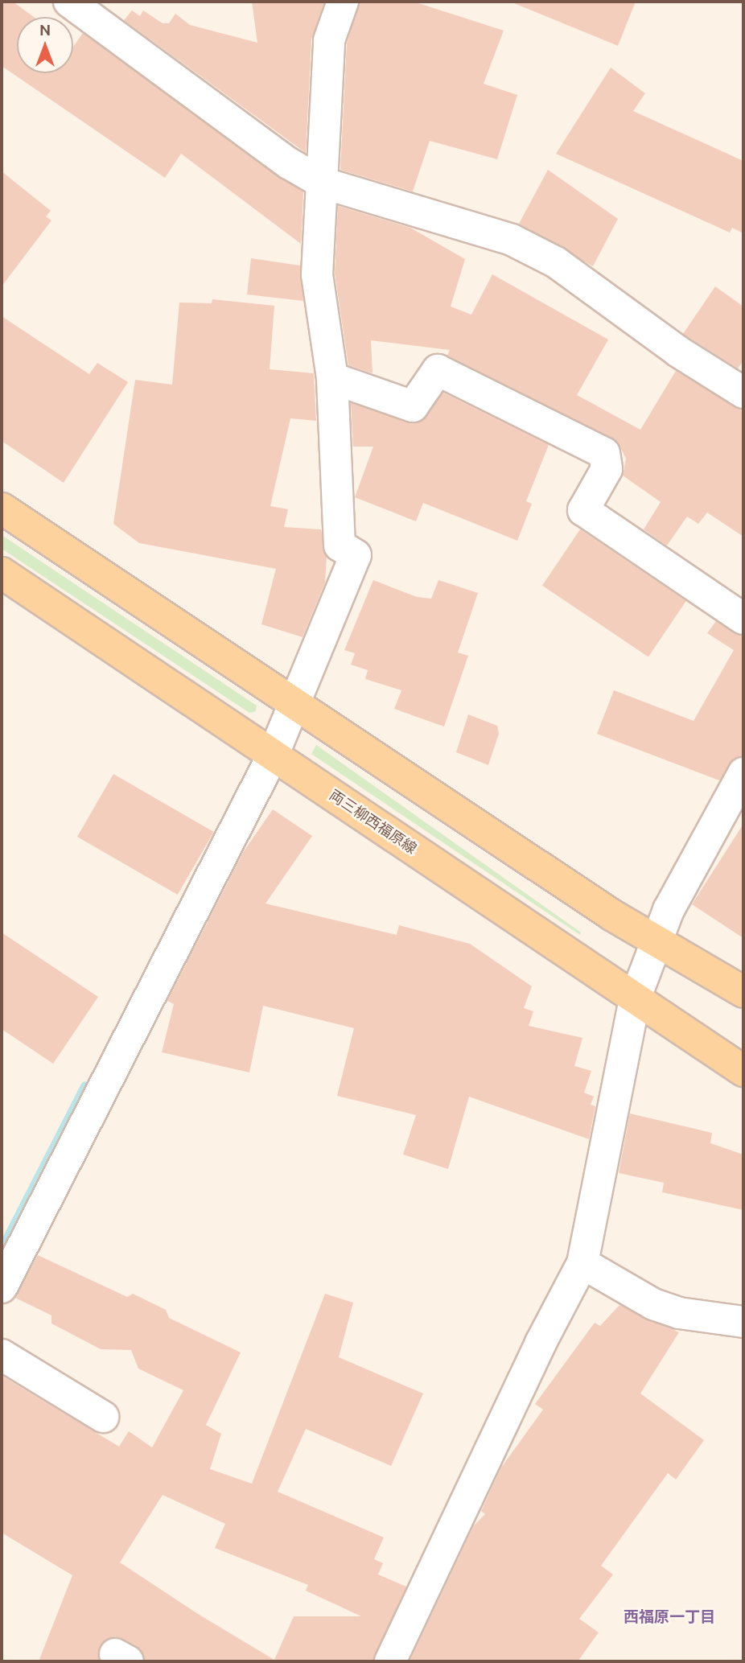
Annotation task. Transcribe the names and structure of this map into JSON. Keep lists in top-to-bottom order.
{
  "streets": {
    "main road": ["両三柳西福原線"]
  },
  "districts": ["西福原一丁目"],
  "north": "top"
}
